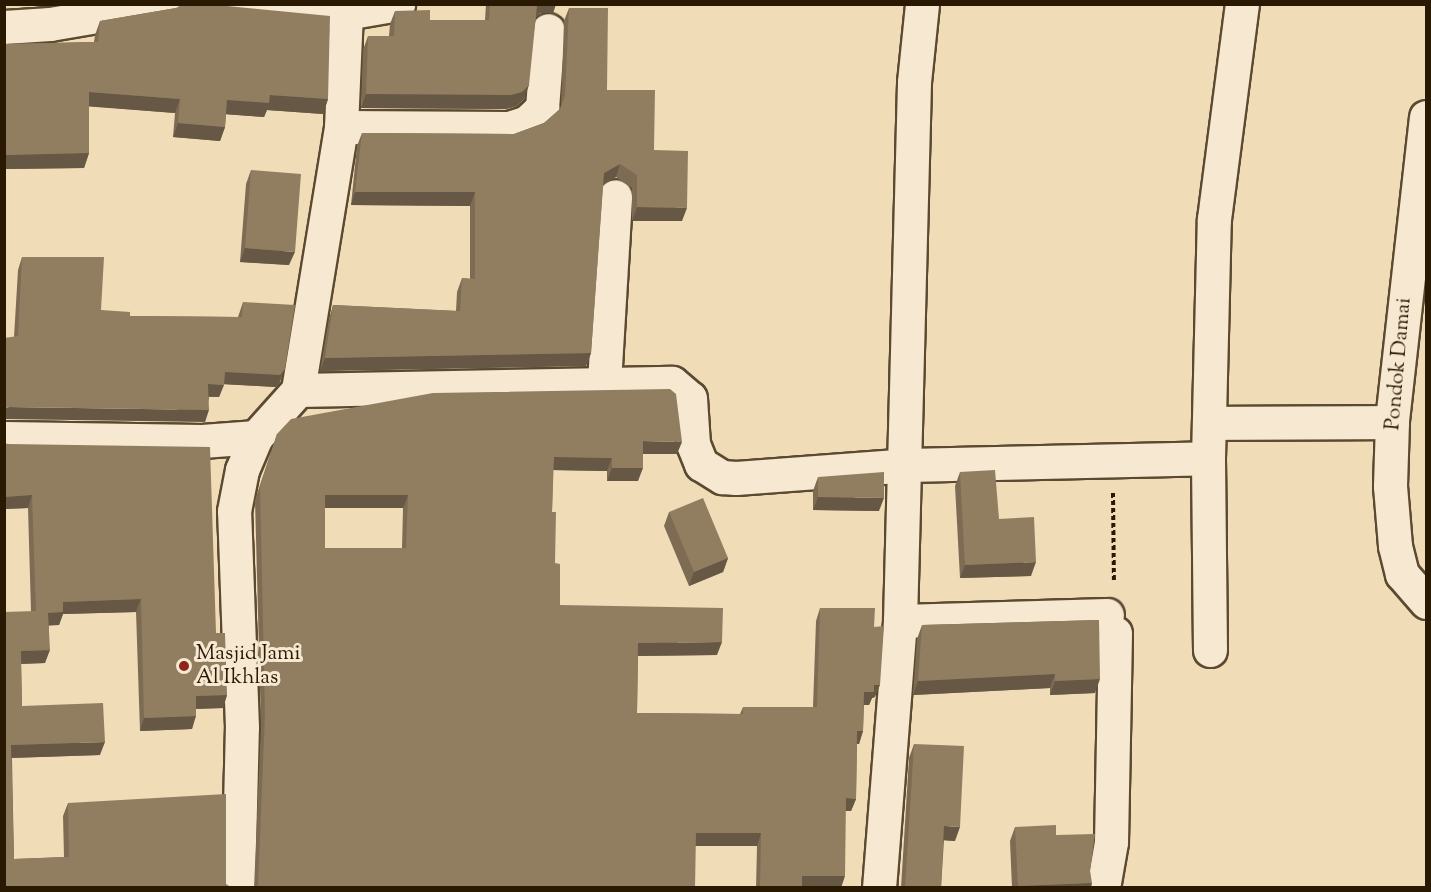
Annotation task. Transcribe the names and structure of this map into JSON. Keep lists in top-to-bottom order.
{
  "streets": {
    "street": ["Pondok Damai"]
  },
  "places": ["Masjid Jami Al Ikhlas"]
}
